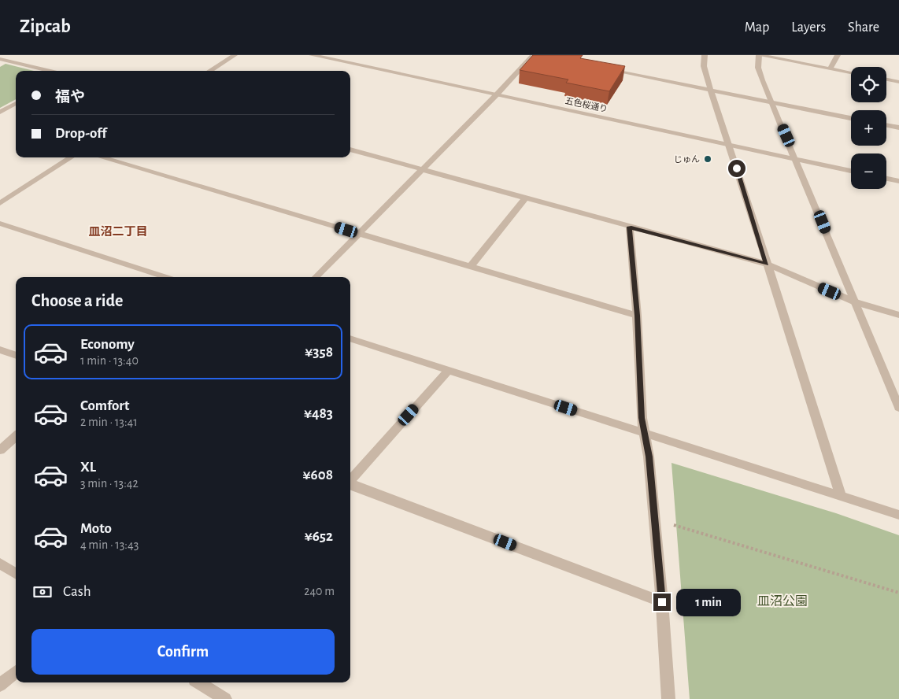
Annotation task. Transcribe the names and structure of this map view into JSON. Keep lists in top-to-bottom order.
{
  "streets": {
    "street": ["五色桜通り"]
  },
  "districts": ["皿沼二丁目"],
  "parks": ["皿沼公園"],
  "places": ["じゅん"],
  "page": {
    "header": "Zipcab",
    "nav": ["Map", "Layers", "Share"],
    "map_buttons": ["+", "−"],
    "banner": ["福や", "Drop-off"],
    "heading": "Choose a ride",
    "list": [
      {
        "name": "Economy",
        "note": "1 min · 13:40",
        "value": "¥358"
      },
      {
        "name": "Comfort",
        "note": "2 min · 13:41",
        "value": "¥483"
      },
      {
        "name": "XL",
        "note": "3 min · 13:42",
        "value": "¥608"
      },
      {
        "name": "Moto",
        "note": "4 min · 13:43",
        "value": "¥652"
      }
    ],
    "pay": ["Cash", "240 m"],
    "bubble": "1 min",
    "buttons": "Confirm"
  }
}
